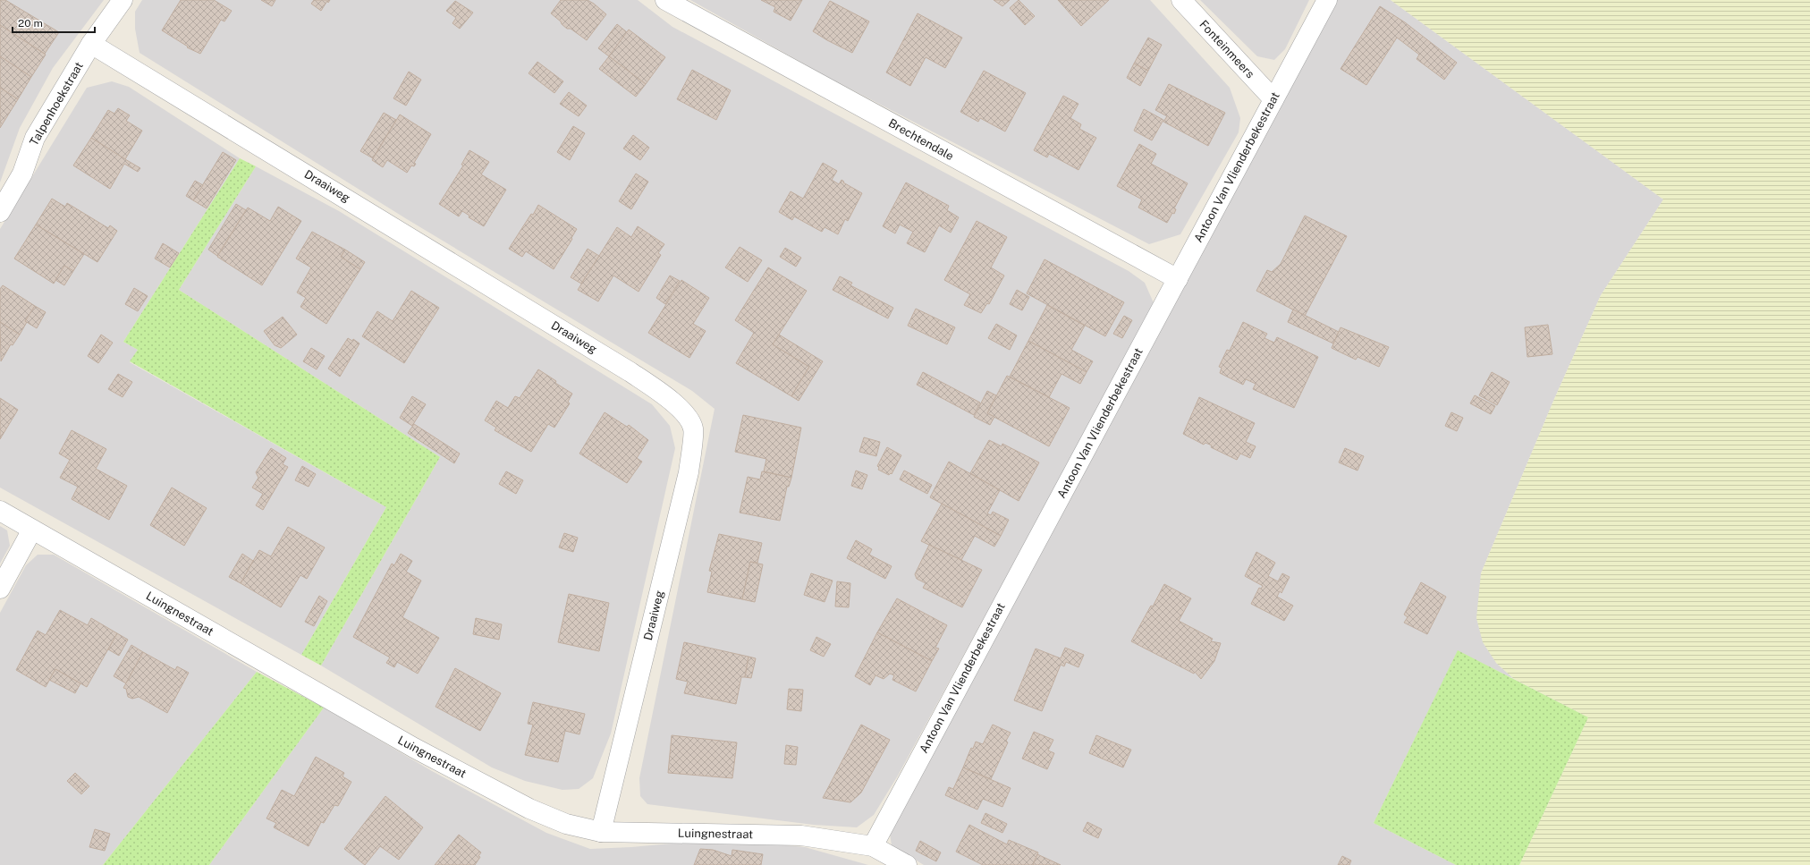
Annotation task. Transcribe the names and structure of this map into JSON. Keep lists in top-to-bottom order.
{
  "streets": {
    "street": [
      "Fonteinmeers",
      "Talpenhoekstraat",
      "Brechtendale",
      "Antoon Van Vlienderbekestraat",
      "Draaiweg",
      "Luingnestraat"
    ]
  },
  "crossings": [
    ["Fonteinmeers", "Antoon Van Vlienderbekestraat"],
    ["Talpenhoekstraat", "Draaiweg"],
    ["Brechtendale", "Antoon Van Vlienderbekestraat"],
    ["Antoon Van Vlienderbekestraat", "Luingnestraat"],
    ["Draaiweg", "Luingnestraat"]
  ],
  "scale_bar": "20 m"
}
